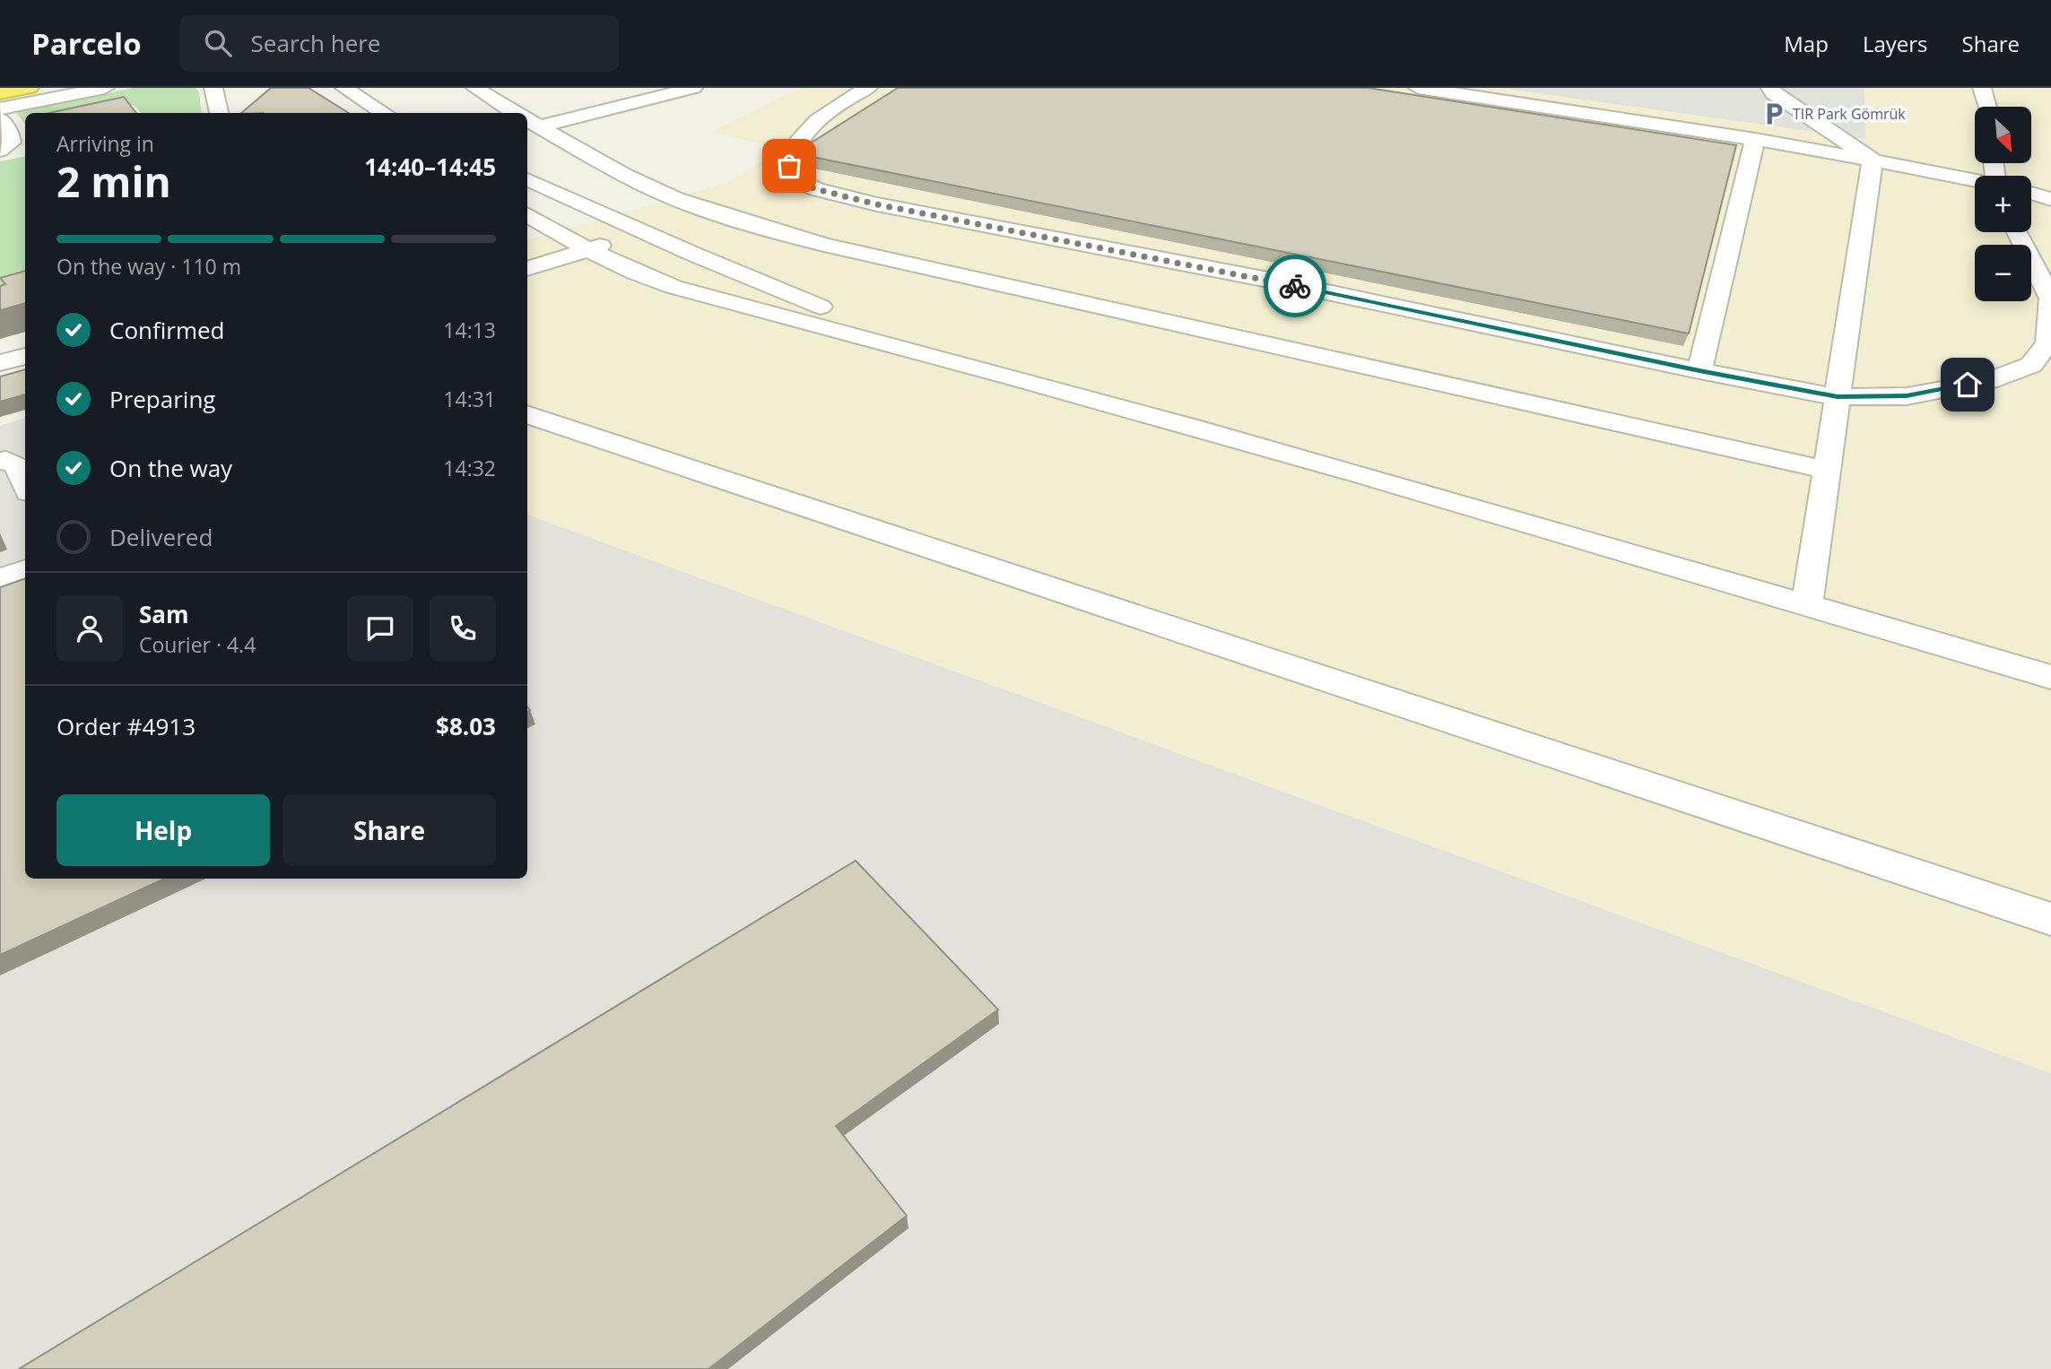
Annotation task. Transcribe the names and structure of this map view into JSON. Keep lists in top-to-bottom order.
{
  "places": {
    "parking": ["TIR Park Gömrük"]
  },
  "north": "bottom right",
  "page": {
    "header": "Parcelo",
    "search": "Search here",
    "nav": ["Map", "Layers", "Share"],
    "map_buttons": ["+", "−"],
    "heading": ["2 min", "Arriving in", "14:40–14:45"],
    "panel": [
      "Sam",
      "Courier · 4.4",
      "Order #4913",
      "$8.03"
    ],
    "bar": "On the way · 110 m",
    "list": [
      ["Confirmed", "14:13"],
      ["Preparing", "14:31"],
      ["On the way", "14:32"],
      "Delivered"
    ],
    "buttons": ["Help", "Share"]
  }
}
